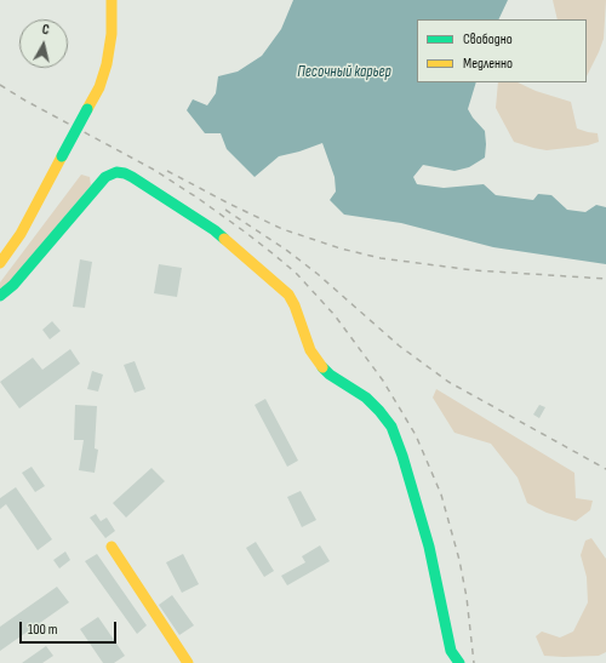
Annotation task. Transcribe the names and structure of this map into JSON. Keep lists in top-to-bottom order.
{
  "water": ["Песочный карьер"],
  "legend": ["Свободно", "Медленно"],
  "scale_bar": "100 m",
  "north": "top"
}
